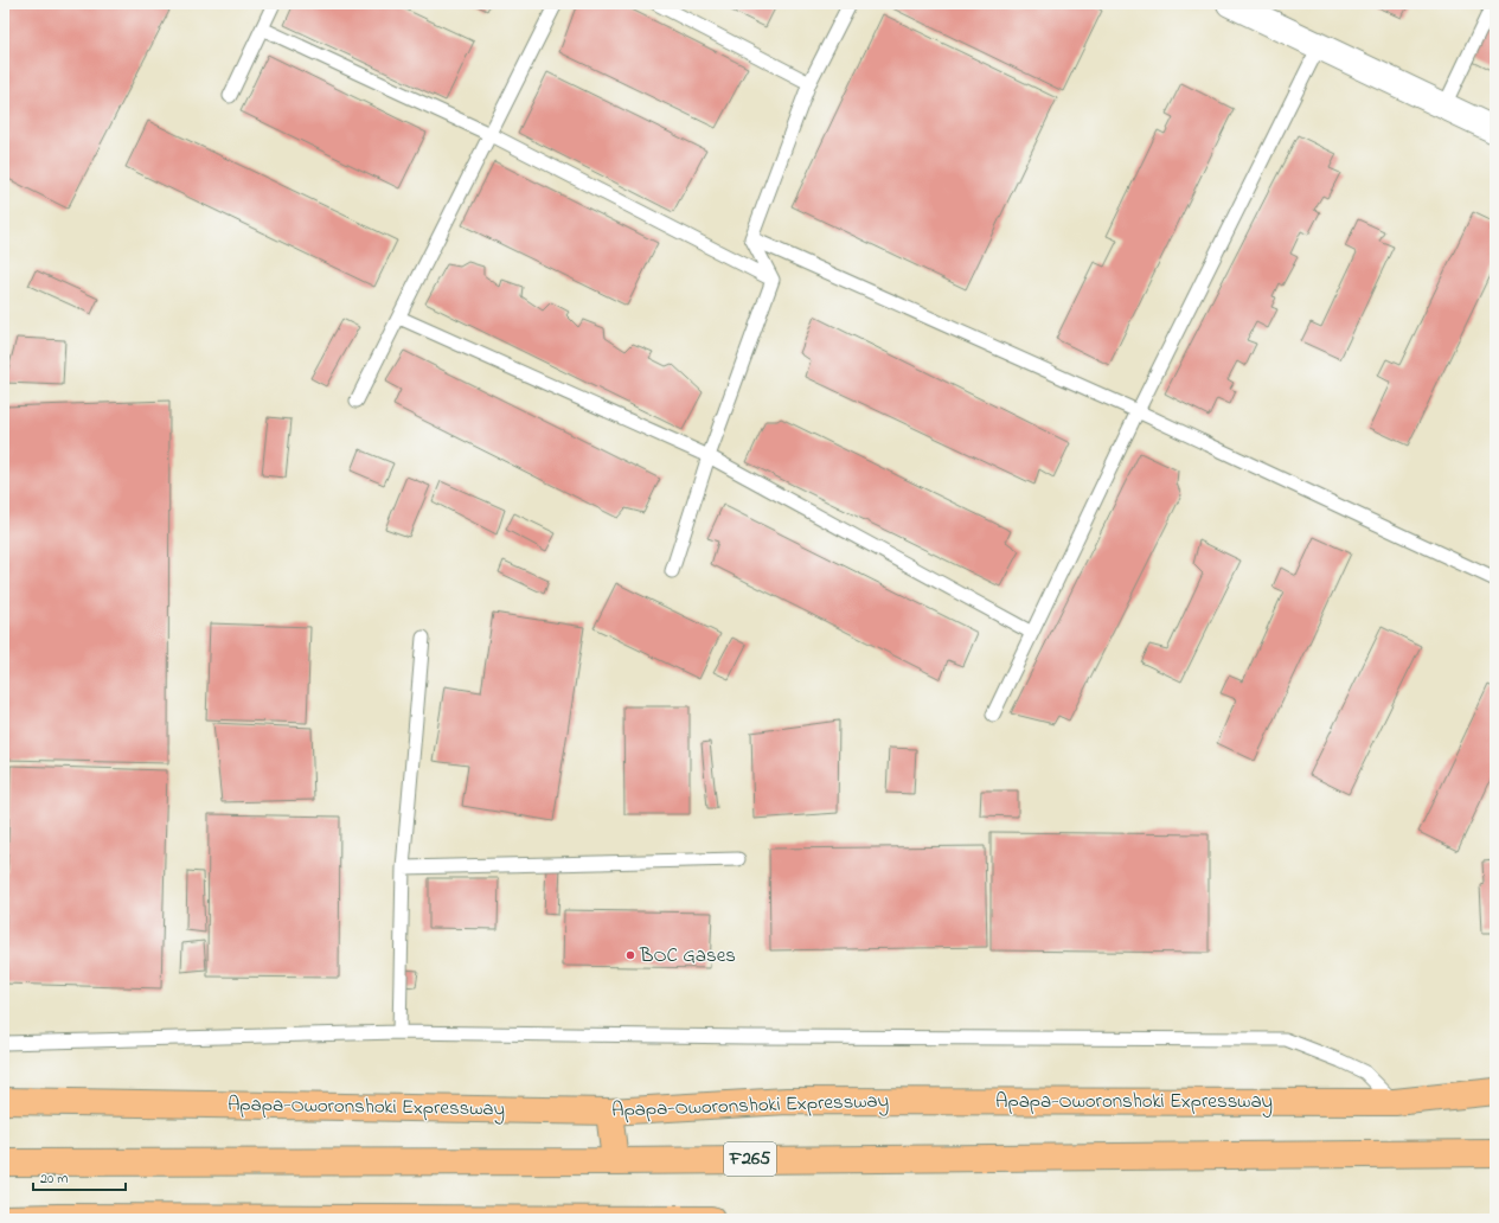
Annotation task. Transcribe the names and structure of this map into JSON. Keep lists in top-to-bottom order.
{
  "streets": {
    "main road": ["Apapa-Oworonshoki Expressway", "F265"]
  },
  "places": ["BOC Gases"],
  "scale_bar": "20 m"
}
